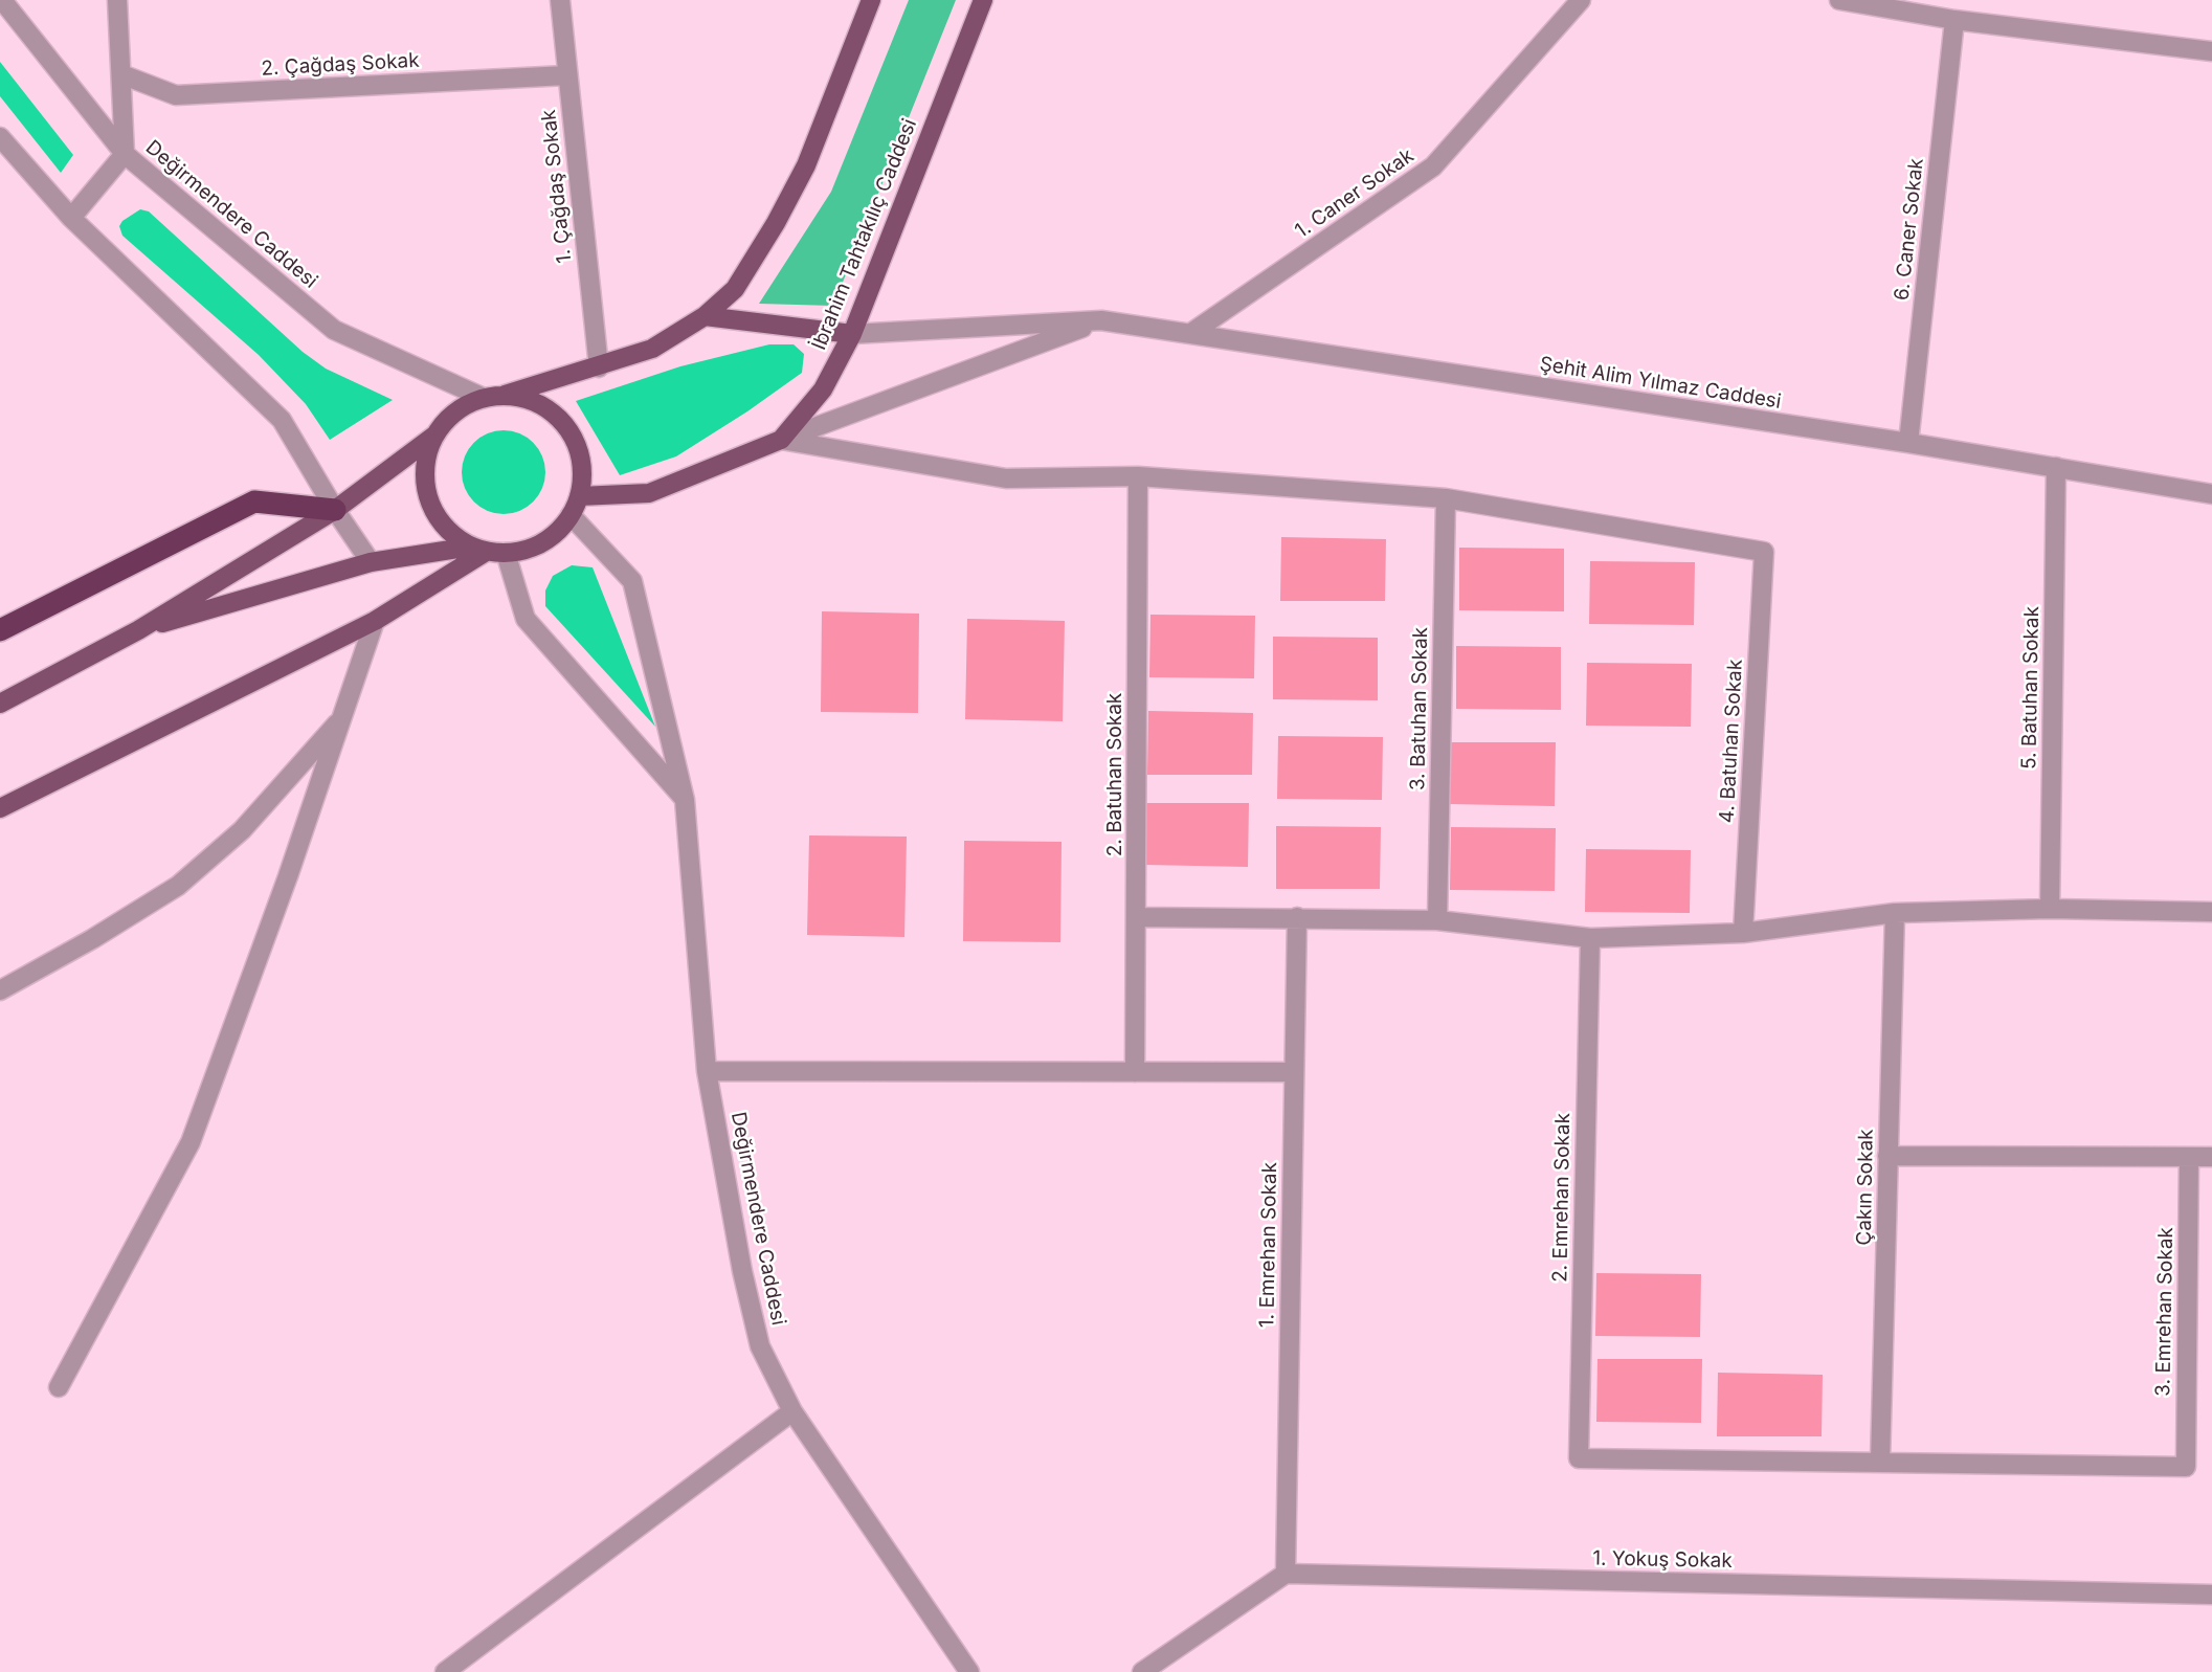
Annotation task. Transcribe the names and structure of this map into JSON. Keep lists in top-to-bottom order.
{
  "streets": {
    "main road": ["İbrahim Tahtakılıç Caddesi"],
    "street": [
      "2. Çağdaş Sokak",
      "1. Çağdaş Sokak",
      "1. Caner Sokak",
      "Değirmendere Caddesi",
      "6. Caner Sokak",
      "Şehit Alim Yılmaz Caddesi",
      "5. Batuhan Sokak",
      "3. Batuhan Sokak",
      "4. Batuhan Sokak",
      "2. Batuhan Sokak",
      "Çakın Sokak",
      "2. Emrehan Sokak",
      "1. Emrehan Sokak",
      "3. Emrehan Sokak",
      "1. Yokuş Sokak"
    ]
  },
  "crossings": [
    ["2. Çağdaş Sokak", "1. Çağdaş Sokak"],
    ["1. Caner Sokak", "Şehit Alim Yılmaz Caddesi"],
    ["Değirmendere Caddesi", "İbrahim Tahtakılıç Caddesi"],
    ["6. Caner Sokak", "Şehit Alim Yılmaz Caddesi"],
    ["İbrahim Tahtakılıç Caddesi", "Şehit Alim Yılmaz Caddesi"],
    ["Şehit Alim Yılmaz Caddesi", "5. Batuhan Sokak"],
    ["3. Batuhan Sokak", "4. Batuhan Sokak"],
    ["Çakın Sokak", "2. Emrehan Sokak"],
    ["Çakın Sokak", "3. Emrehan Sokak"],
    ["2. Emrehan Sokak", "3. Emrehan Sokak"],
    ["1. Emrehan Sokak", "1. Yokuş Sokak"]
  ]
}
